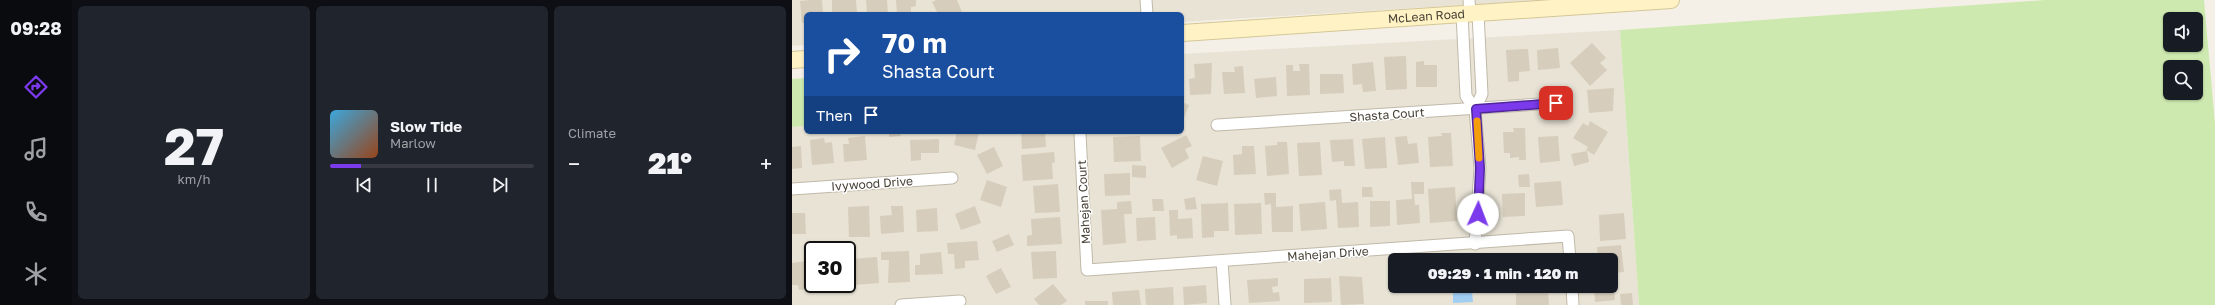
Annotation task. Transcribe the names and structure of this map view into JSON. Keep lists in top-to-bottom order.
{
  "streets": {
    "street": [
      "McLean Road",
      "Shasta Court",
      "Ivywood Drive",
      "Mahejan Court",
      "Mahejan Drive"
    ]
  },
  "crossings": [
    ["Mahejan Court", "Mahejan Drive"]
  ],
  "page": {
    "tabs": "09:28",
    "tile": [
      ["27", "km/h"],
      "Climate"
    ],
    "turn": ["70 m", "Shasta Court"],
    "then": "Then",
    "song": ["Slow Tide", "Marlow"],
    "heat": ["−", "21°", "+"],
    "limit": "30",
    "trip": "09:29 · 1 min · 120 m"
  }
}
